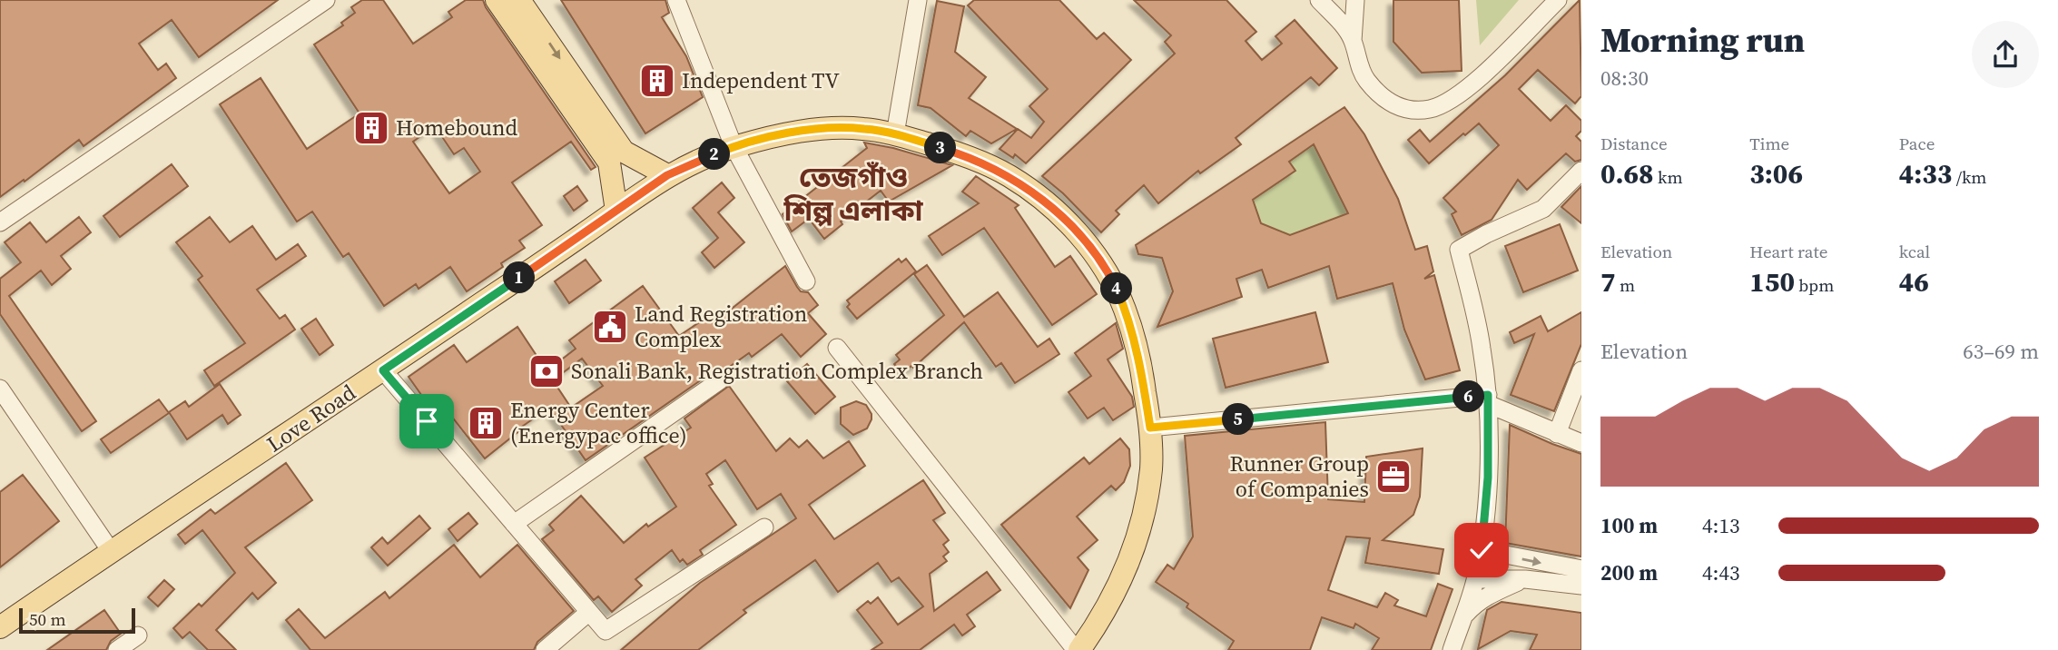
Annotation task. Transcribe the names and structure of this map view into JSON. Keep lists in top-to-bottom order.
{
  "streets": {
    "main road": ["Love Road"]
  },
  "districts": ["তেজগাঁও শিল্প এলাকা"],
  "places": {
    "building": ["Independent TV", "Homebound", "Energy Center (Energypac office)"],
    "public building": ["Land Registration Complex"],
    "bank": ["Sonali Bank, Registration Complex Branch"],
    "office": ["Runner Group of Companies"]
  },
  "scale_bar": "50 m",
  "page": {
    "heading": ["Morning run", "08:30"],
    "stats": [
      ["Distance", "0.68 km"],
      ["Time", "3:06"],
      ["Pace", "4:33 /km"],
      ["Elevation", "7 m"],
      ["Heart rate", "150 bpm"],
      ["kcal", "46"]
    ],
    "pins": [
      "3",
      "2",
      "1",
      "4",
      "6",
      "5"
    ],
    "chart": ["Elevation", "63–69 m"],
    "list": [
      {
        "name": "100 m",
        "note": "4:13"
      },
      {
        "name": "200 m",
        "note": "4:43"
      }
    ],
    "scale": "50 m"
  }
}
